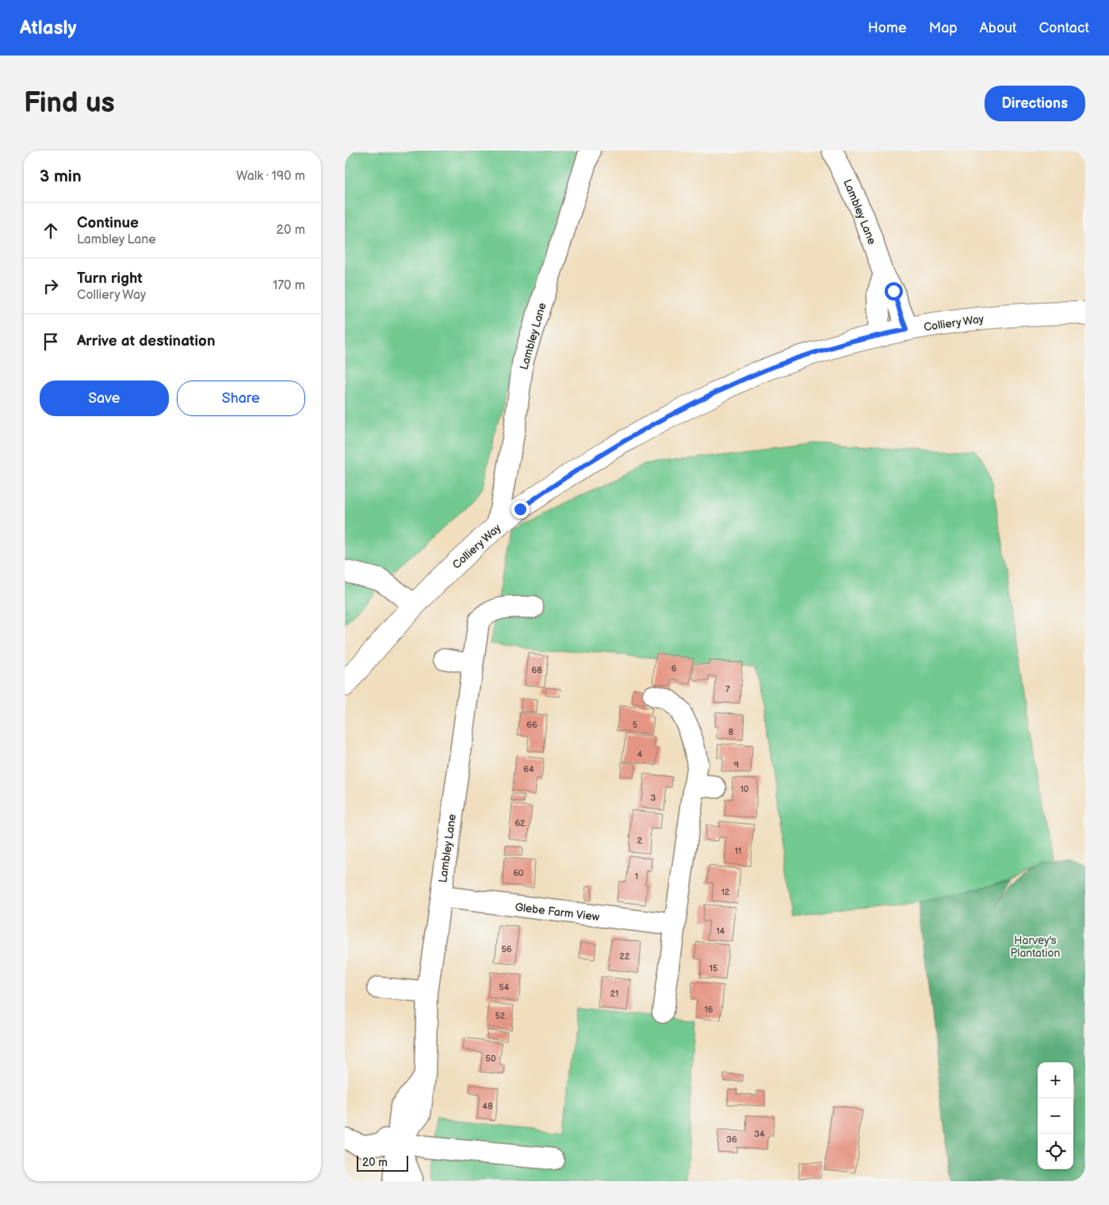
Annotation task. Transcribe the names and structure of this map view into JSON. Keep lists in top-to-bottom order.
{
  "streets": {
    "main road": ["Colliery Way"],
    "street": ["Lambley Lane", "Glebe Farm View"]
  },
  "crossings": [
    ["Lambley Lane", "Colliery Way"],
    ["Lambley Lane", "Glebe Farm View"]
  ],
  "parks": ["Harvey's Plantation"],
  "house_numbers": [
    "6",
    "68",
    "7",
    "66",
    "5",
    "8",
    "4",
    "9",
    "64",
    "10",
    "3",
    "62",
    "2",
    "11",
    "60",
    "1",
    "12",
    "14",
    "56",
    "22",
    "15",
    "54",
    "21",
    "16",
    "52",
    "50",
    "48",
    "34",
    "36"
  ],
  "scale_bar": "20 m",
  "page": {
    "header": "Atlasly",
    "nav": [
      "Home",
      "Map",
      "About",
      "Contact"
    ],
    "buttons": [
      "Directions",
      ["Save", "Share"]
    ],
    "title": "Find us",
    "heading": ["3 min", "Walk · 190 m"],
    "list": [
      ["Continue", "Lambley Lane", "20 m"],
      ["Turn right", "Colliery Way", "170 m"],
      "Arrive at destination"
    ],
    "map_buttons": ["+", "−"],
    "scale": "20 m"
  }
}
